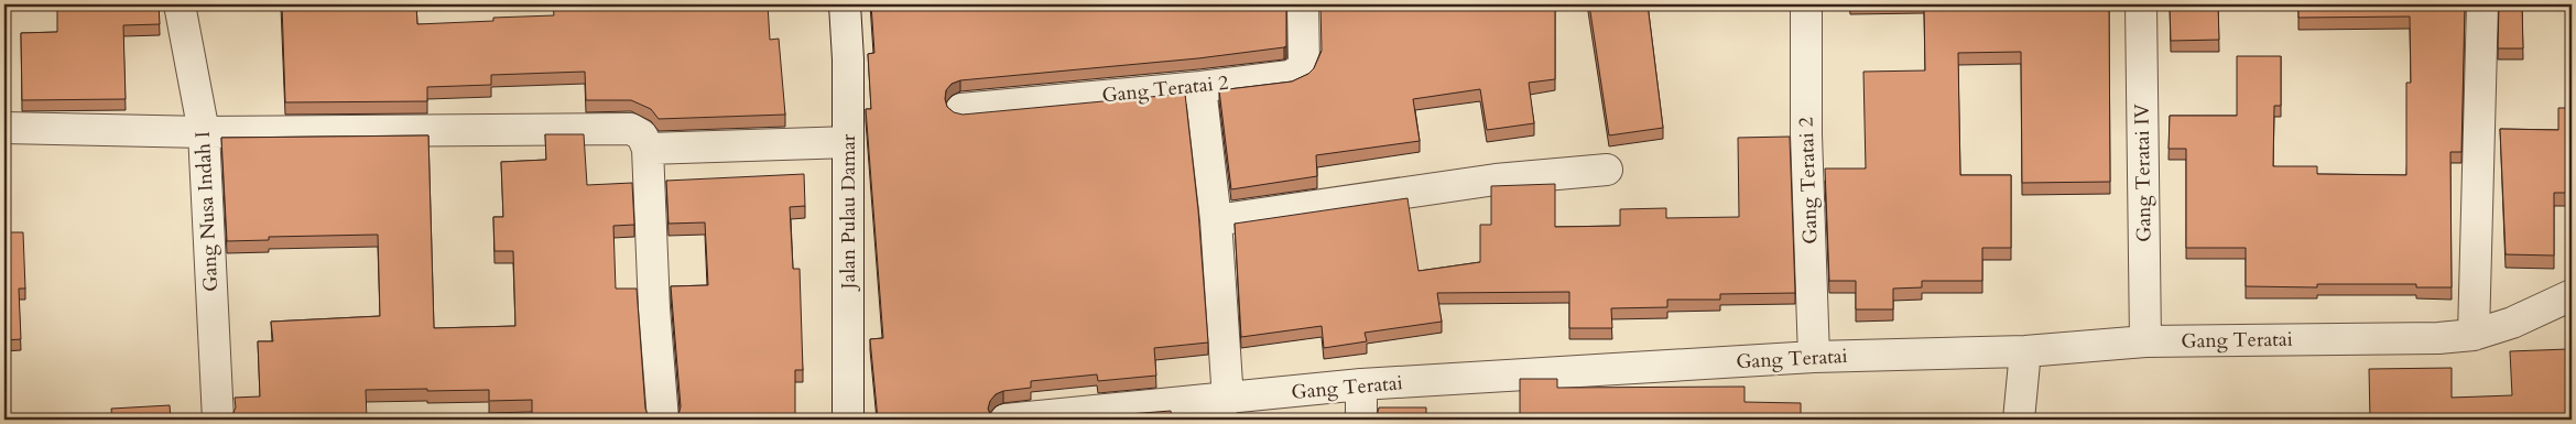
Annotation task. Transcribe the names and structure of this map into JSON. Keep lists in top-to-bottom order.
{
  "streets": {
    "street": [
      "Gang Teratai 2",
      "Gang Teratai IV",
      "Gang Nusa Indah I",
      "Jalan Pulau Damar",
      "Gang Teratai"
    ]
  },
  "crossings": [
    ["Gang Teratai 2", "Gang Teratai"],
    ["Gang Teratai IV", "Gang Teratai"]
  ]
}
